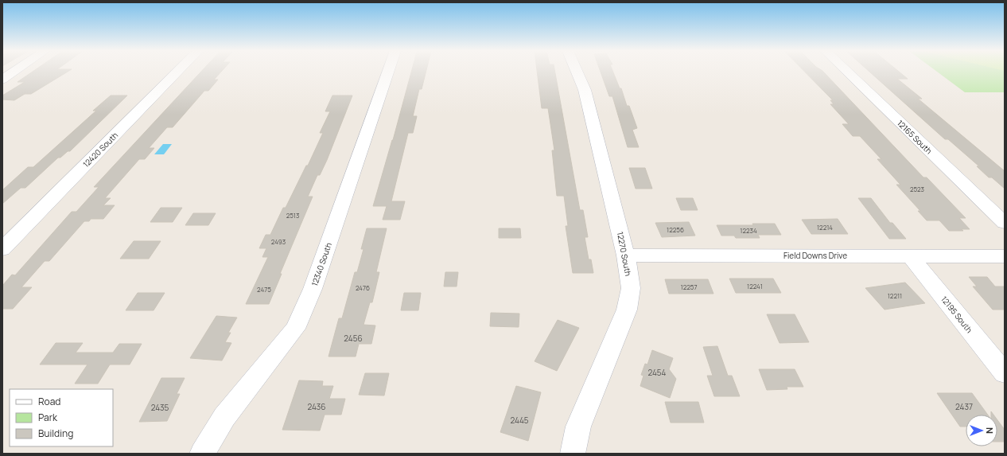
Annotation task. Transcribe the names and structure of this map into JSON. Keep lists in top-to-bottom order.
{
  "streets": {
    "street": [
      "12165 South",
      "12420 South",
      "12270 South",
      "Field Downs Drive",
      "12340 South",
      "12195 South"
    ]
  },
  "crossings": [
    ["12270 South", "Field Downs Drive"],
    ["Field Downs Drive", "12195 South"]
  ],
  "house_numbers": [
    "2523",
    "2513",
    "12214",
    "12256",
    "12234",
    "2493",
    "12241",
    "12257",
    "2476",
    "2475",
    "12211",
    "2456",
    "2454",
    "2436",
    "2437",
    "2435",
    "2445"
  ],
  "legend": ["Road", "Park", "Building"],
  "north": "right"
}
